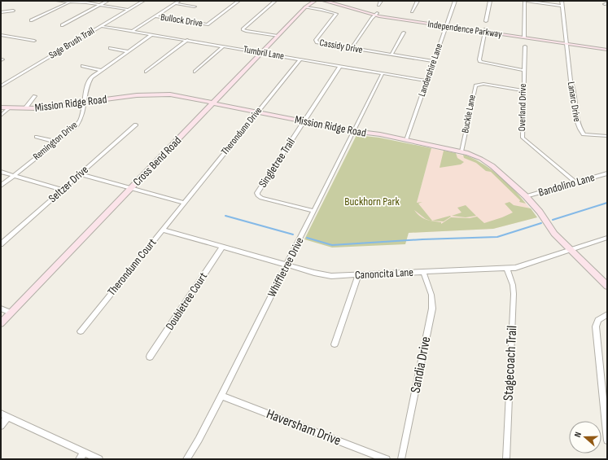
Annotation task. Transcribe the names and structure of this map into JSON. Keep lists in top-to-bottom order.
{
  "streets": {
    "street": [
      "Bullock Drive",
      "Independence Parkway",
      "Sage Brush Trail",
      "Cassidy Drive",
      "Tumbril Lane",
      "Landershire Lane",
      "Lanarc Drive",
      "Mission Ridge Road",
      "Overland Drive",
      "Buckle Lane",
      "Therondunn Drive",
      "Remington Drive",
      "Cross Bend Road",
      "Singletree Trail",
      "Seltzer Drive",
      "Bandolino Lane",
      "Therondunn Court",
      "Whiffletree Drive",
      "Canoncita Lane",
      "Doubletree Court",
      "Stagecoach Trail",
      "Sandia Drive",
      "Haversham Drive"
    ]
  },
  "crossings": [
    ["Independence Parkway", "Landershire Lane"],
    ["Independence Parkway", "Lanarc Drive"],
    ["Sage Brush Trail", "Tumbril Lane"],
    ["Cassidy Drive", "Landershire Lane"],
    ["Cassidy Drive", "Cross Bend Road"],
    ["Tumbril Lane", "Landershire Lane"],
    ["Tumbril Lane", "Therondunn Drive"],
    ["Tumbril Lane", "Remington Drive"],
    ["Tumbril Lane", "Cross Bend Road"],
    ["Tumbril Lane", "Singletree Trail"],
    ["Tumbril Lane", "Whiffletree Drive"],
    ["Landershire Lane", "Mission Ridge Road"],
    ["Mission Ridge Road", "Buckle Lane"],
    ["Mission Ridge Road", "Therondunn Drive"],
    ["Mission Ridge Road", "Remington Drive"],
    ["Mission Ridge Road", "Cross Bend Road"],
    ["Mission Ridge Road", "Singletree Trail"],
    ["Mission Ridge Road", "Bandolino Lane"],
    ["Mission Ridge Road", "Whiffletree Drive"],
    ["Mission Ridge Road", "Canoncita Lane"],
    ["Overland Drive", "Buckle Lane"],
    ["Overland Drive", "Bandolino Lane"],
    ["Therondunn Drive", "Therondunn Court"],
    ["Singletree Trail", "Whiffletree Drive"],
    ["Therondunn Court", "Canoncita Lane"],
    ["Whiffletree Drive", "Canoncita Lane"],
    ["Whiffletree Drive", "Haversham Drive"],
    ["Canoncita Lane", "Doubletree Court"],
    ["Canoncita Lane", "Stagecoach Trail"],
    ["Canoncita Lane", "Sandia Drive"]
  ],
  "parks": ["Buckhorn Park"],
  "north": "left"
}
